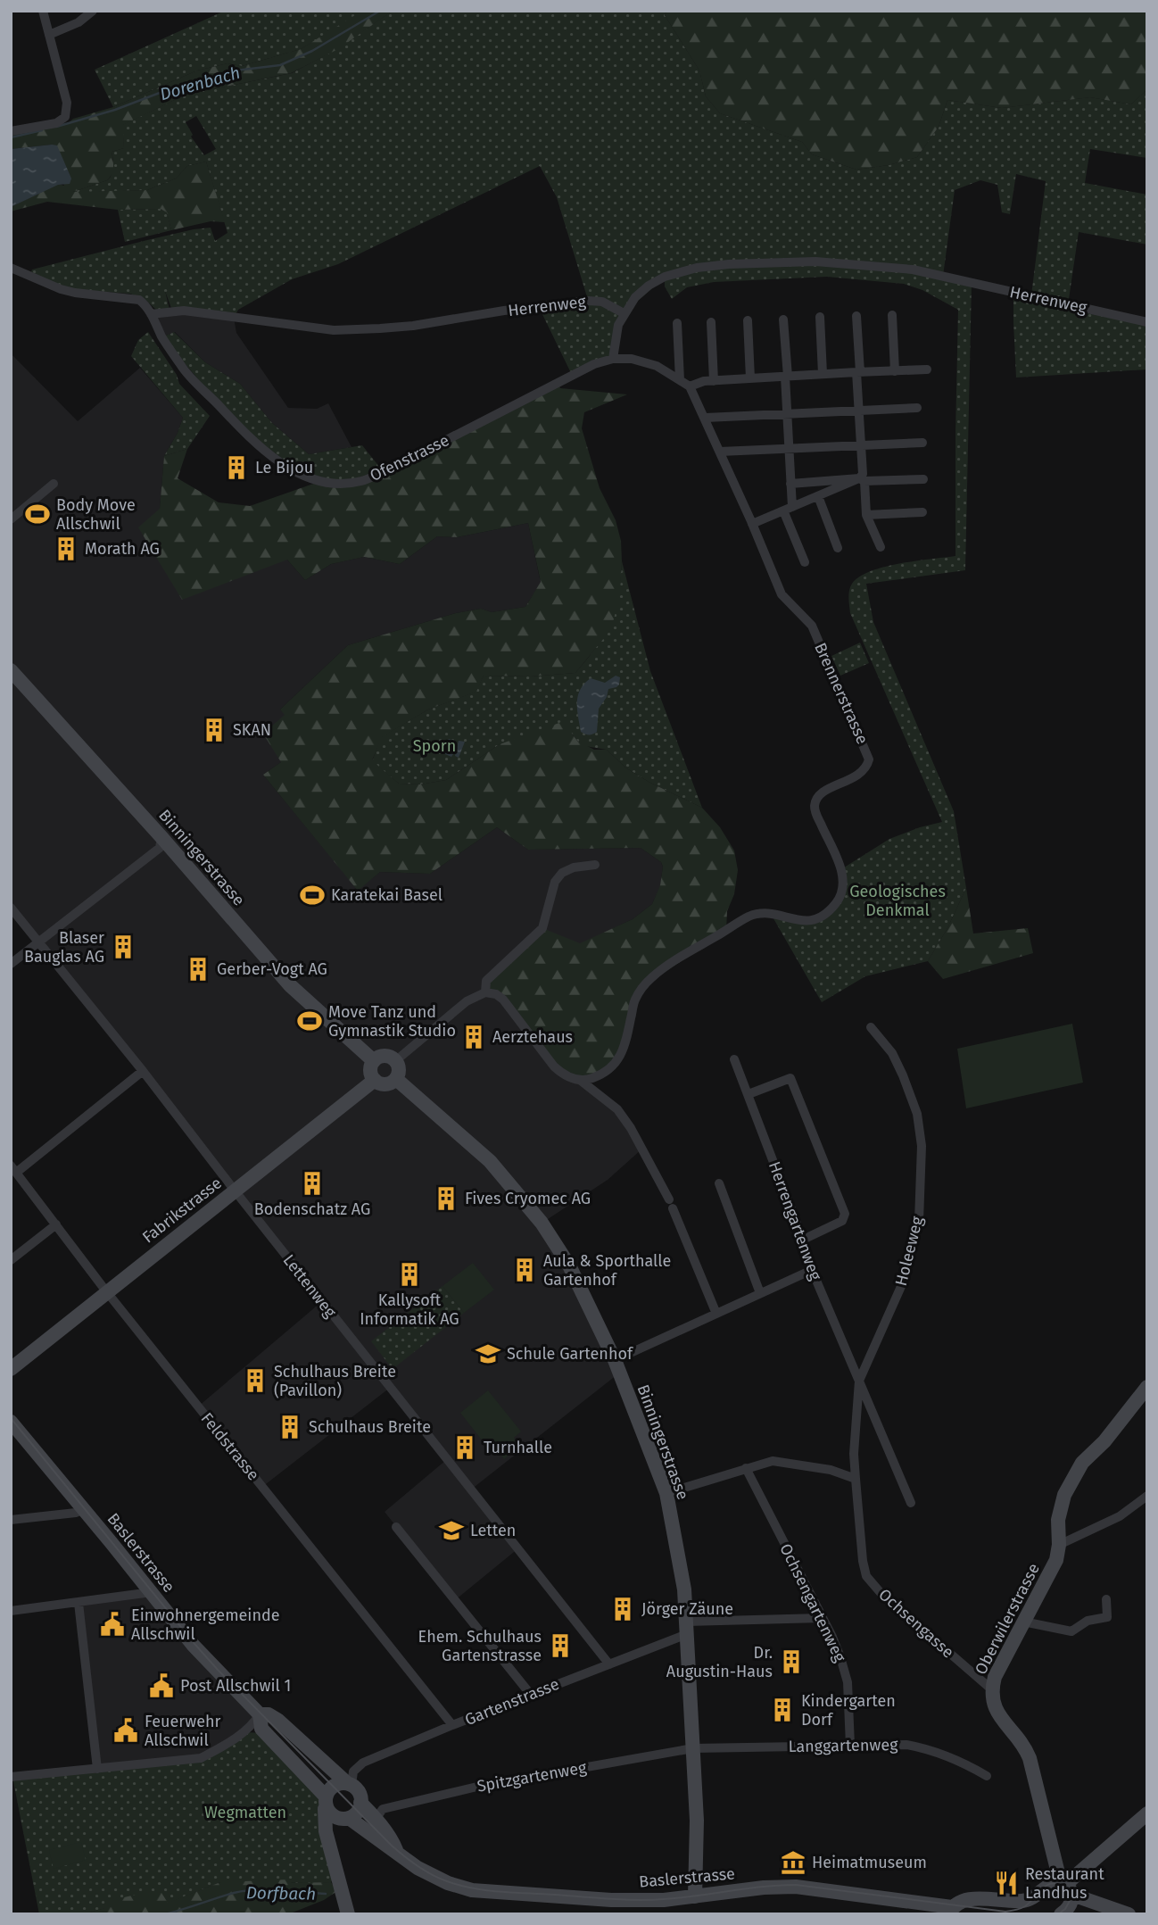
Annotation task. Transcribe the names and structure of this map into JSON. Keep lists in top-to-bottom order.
{
  "streets": {
    "street": [
      "Herrenweg",
      "Ofenstrasse",
      "Brennerstrasse",
      "Binningerstrasse",
      "Fabrikstrasse",
      "Herrengartenweg",
      "Holeeweg",
      "Lettenweg",
      "Feldstrasse",
      "Baslerstrasse",
      "Ochsengartenweg",
      "Oberwilerstrasse",
      "Ochsengasse",
      "Gartenstrasse",
      "Langgartenweg",
      "Spitzgartenweg"
    ]
  },
  "crossings": [
    ["Herrenweg", "Ofenstrasse"],
    ["Binningerstrasse", "Fabrikstrasse"],
    ["Binningerstrasse", "Baslerstrasse"],
    ["Binningerstrasse", "Gartenstrasse"],
    ["Binningerstrasse", "Langgartenweg"],
    ["Binningerstrasse", "Spitzgartenweg"],
    ["Fabrikstrasse", "Lettenweg"],
    ["Fabrikstrasse", "Feldstrasse"],
    ["Herrengartenweg", "Holeeweg"],
    ["Holeeweg", "Ochsengasse"],
    ["Lettenweg", "Gartenstrasse"],
    ["Feldstrasse", "Gartenstrasse"],
    ["Baslerstrasse", "Gartenstrasse"],
    ["Baslerstrasse", "Spitzgartenweg"],
    ["Ochsengartenweg", "Gartenstrasse"],
    ["Ochsengartenweg", "Langgartenweg"],
    ["Oberwilerstrasse", "Ochsengasse"],
    ["Langgartenweg", "Spitzgartenweg"]
  ],
  "water": ["Dorenbach", "Dorfbach"],
  "parks": ["Sporn", "Geologisches Denkmal", "Wegmatten"],
  "places": {
    "building": [
      "Le Bijou",
      "Morath AG",
      "SKAN",
      "Blaser Bauglas AG",
      "Gerber-Vogt AG",
      "Aerztehaus",
      "Bodenschatz AG",
      "Fives Cryomec AG",
      "Aula & Sporthalle Gartenhof",
      "Kallysoft Informatik AG",
      "Schulhaus Breite (Pavillon)",
      "Schulhaus Breite",
      "Turnhalle",
      "Jörger Zäune",
      "Ehem. Schulhaus Gartenstrasse",
      "Dr. Augustin-Haus",
      "Kindergarten Dorf"
    ],
    "sports": ["Body Move Allschwil", "Karatekai Basel", "Move Tanz und Gymnastik Studio"],
    "school or university": ["Schule Gartenhof", "Letten"],
    "public building": ["Einwohnergemeinde Allschwil", "Post Allschwil 1", "Feuerwehr Allschwil"],
    "museum": ["Heimatmuseum"],
    "restaurant": ["Restaurant Landhus"]
  }
}
